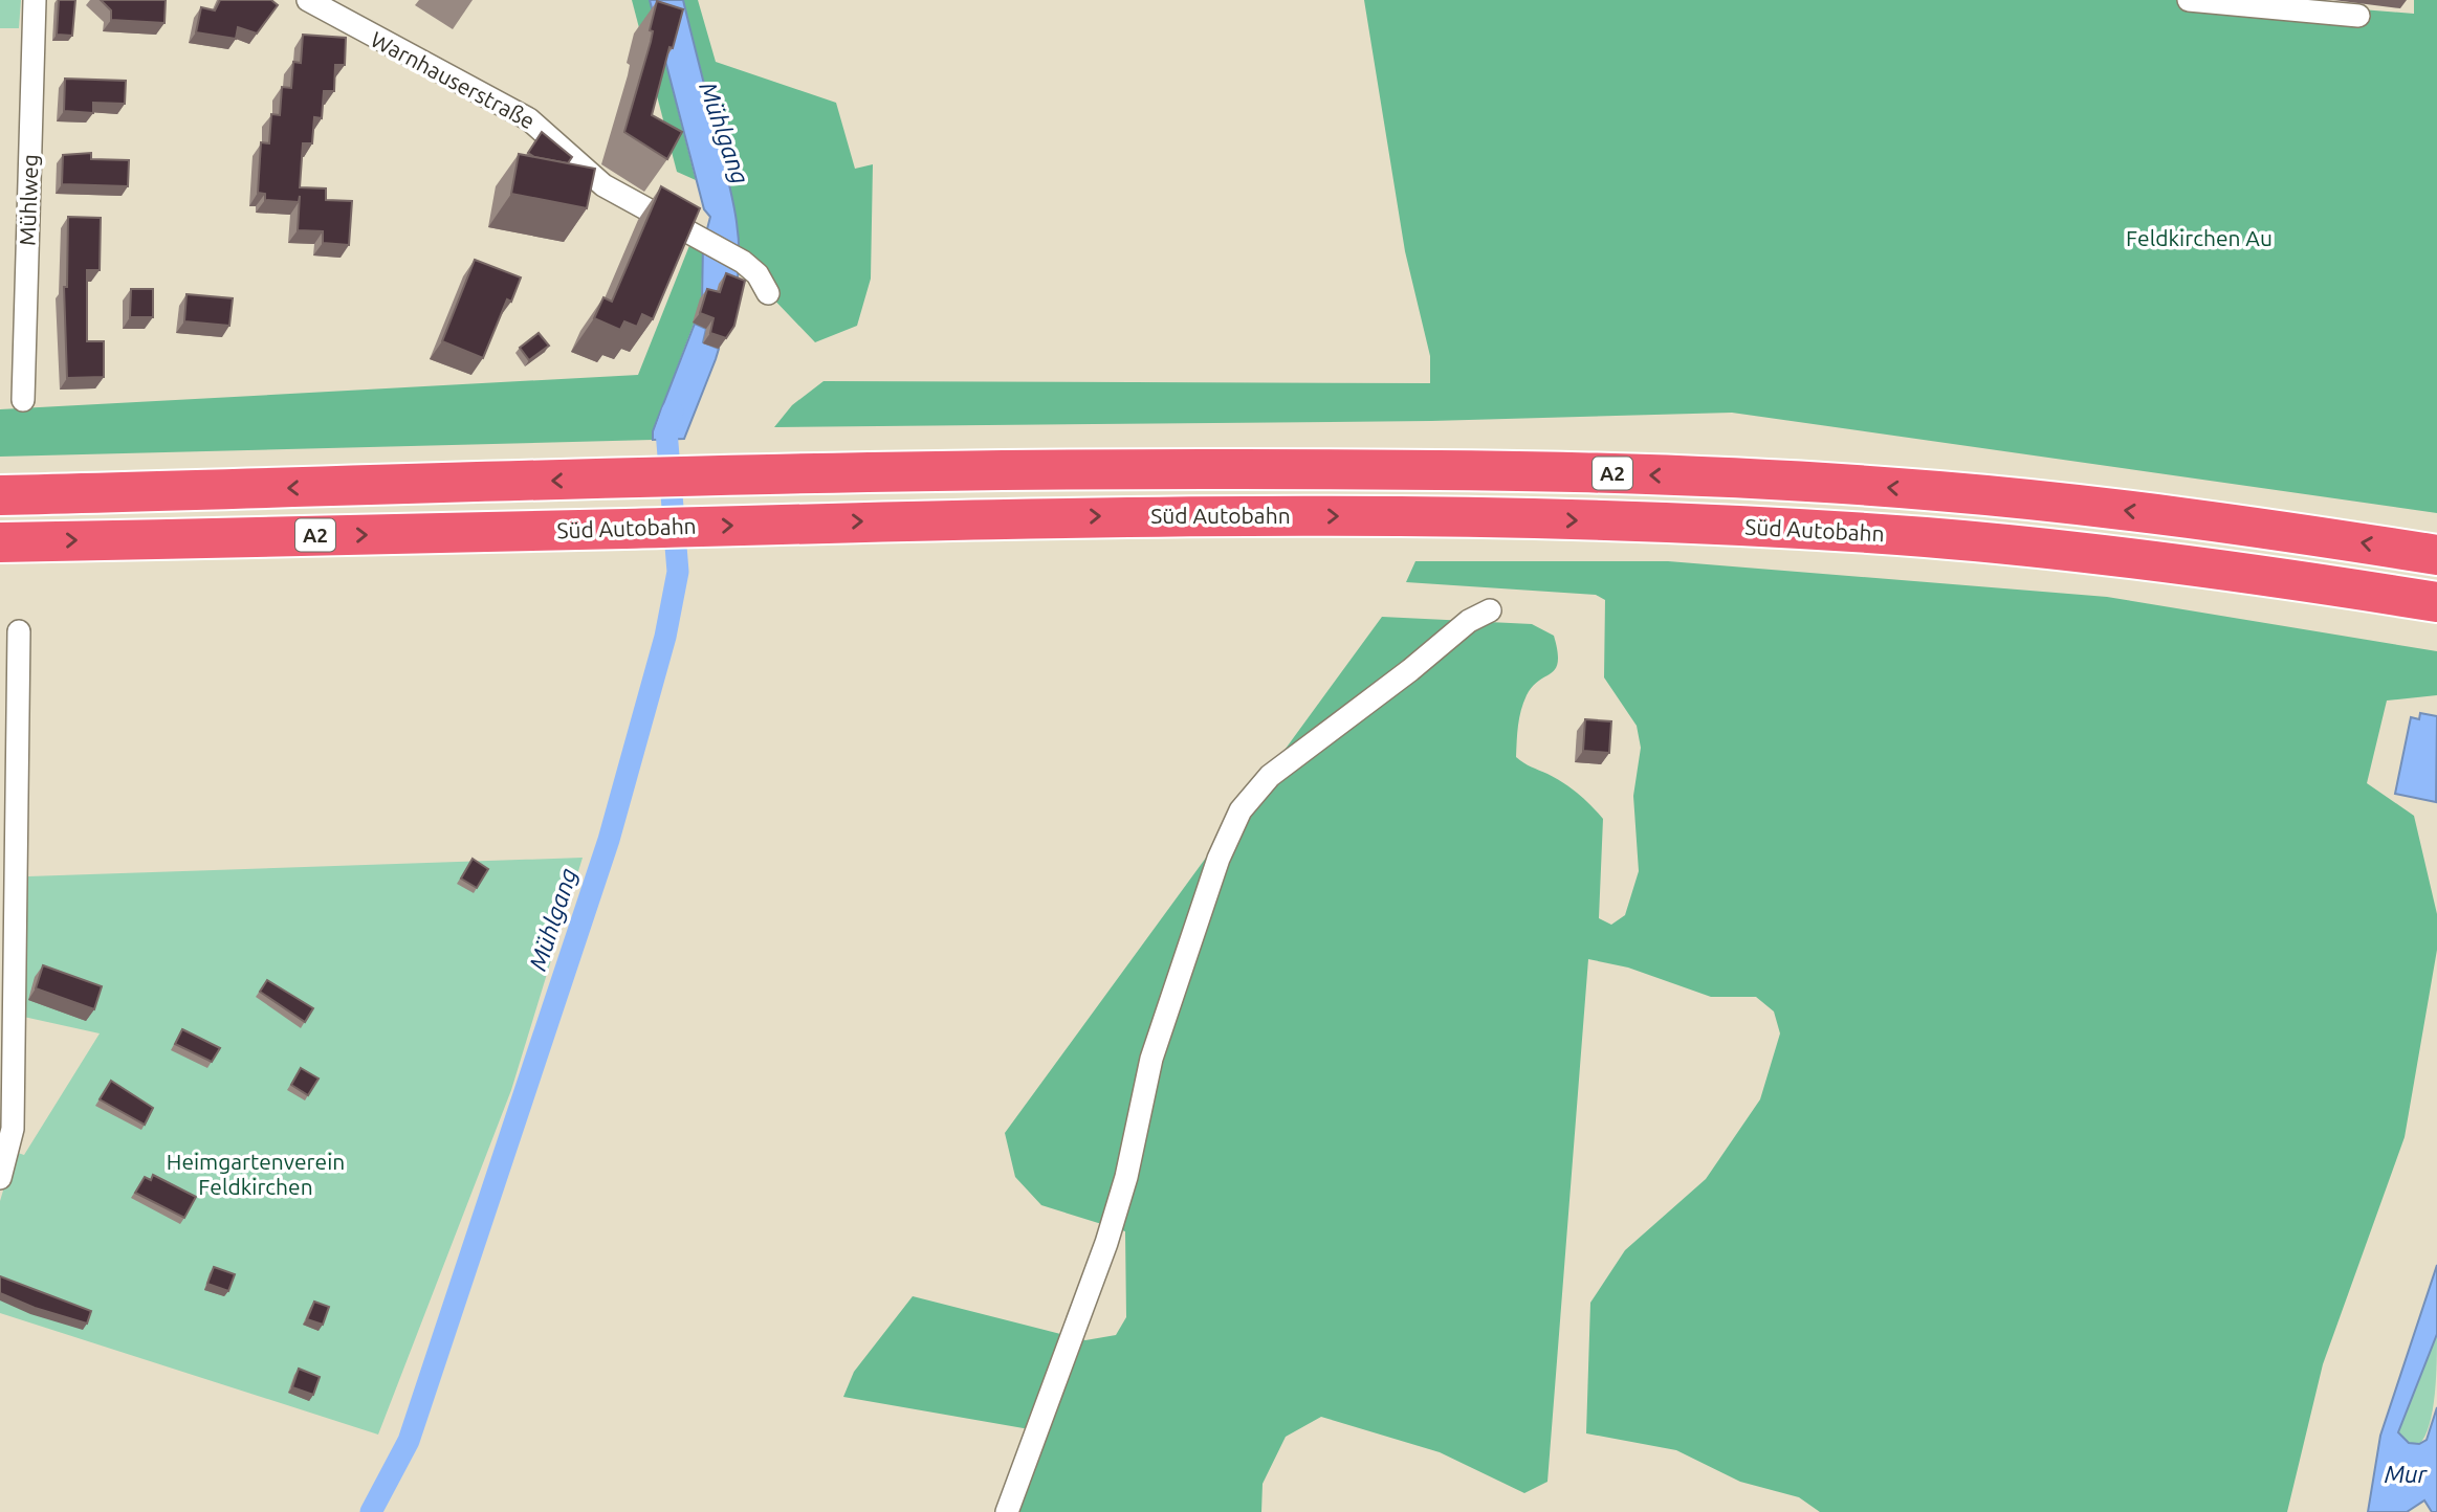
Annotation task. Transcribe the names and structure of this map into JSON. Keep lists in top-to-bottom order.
{
  "streets": {
    "highway": ["A2", "Süd Autobahn"],
    "street": ["Warnhauserstraße", "Mühlweg"]
  },
  "water": ["Mühlgang", "Mur"],
  "parks": ["Feldkirchen Au", "Heimgartenverein Feldkirchen"]
}
